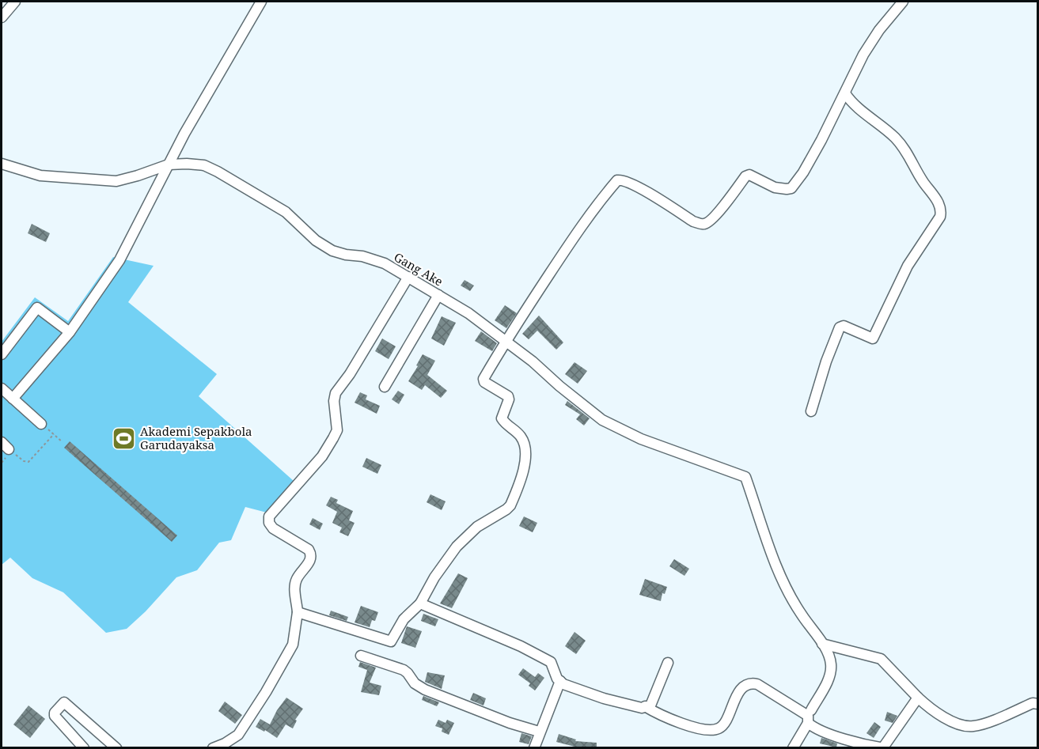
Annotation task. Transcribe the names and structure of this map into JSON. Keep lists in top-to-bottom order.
{
  "streets": {
    "street": ["Gang Ake"]
  },
  "places": {
    "sports": ["Akademi Sepakbola Garudayaksa"]
  }
}
